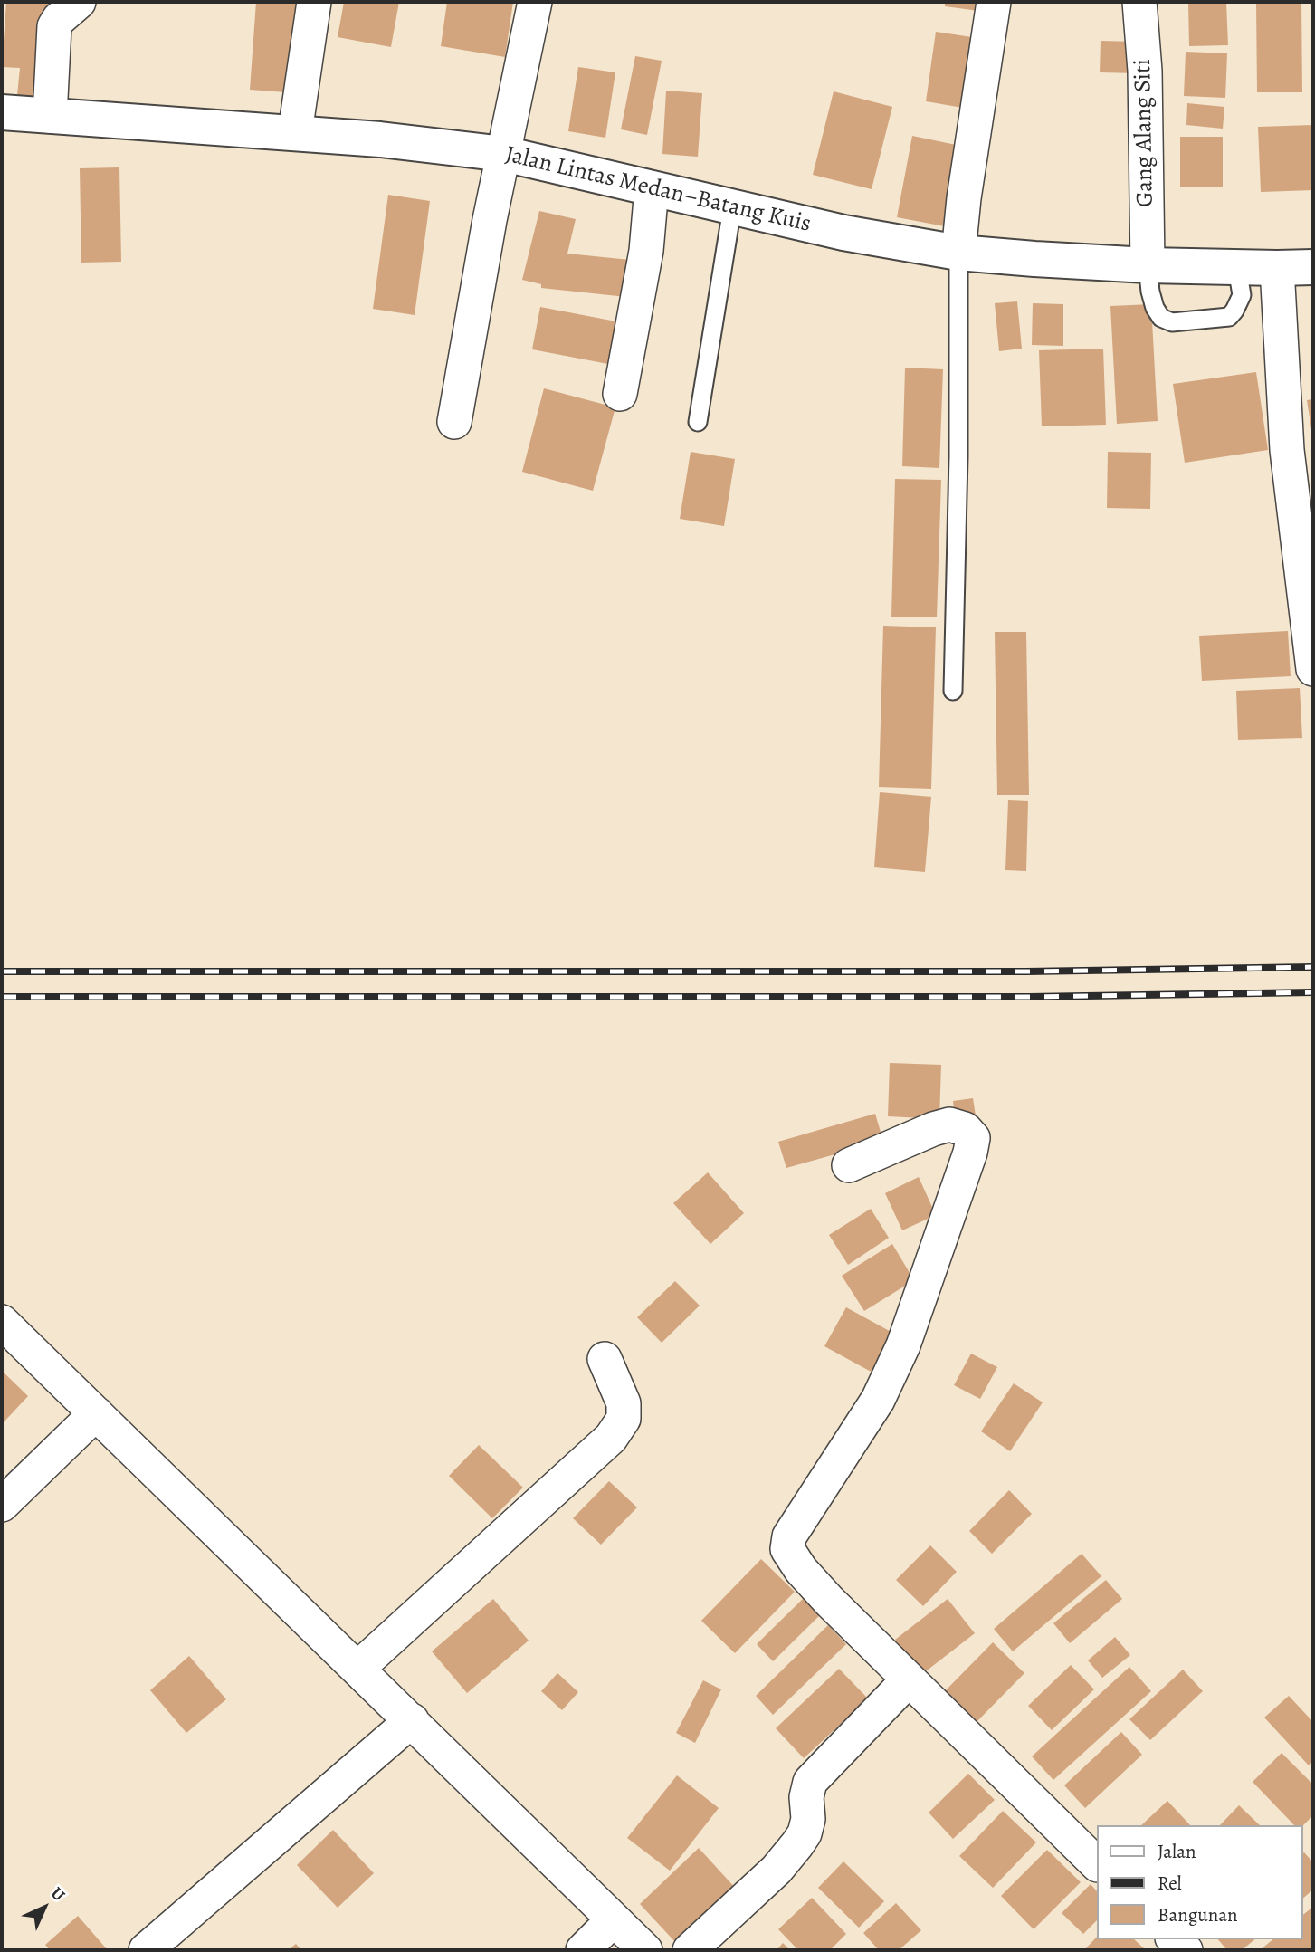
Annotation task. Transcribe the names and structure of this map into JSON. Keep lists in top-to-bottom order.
{
  "streets": {
    "highway": ["Jalan Lintas Medan–Batang Kuis"],
    "street": ["Gang Alang Siti"]
  },
  "crossings": [
    ["Gang Alang Siti", "Jalan Lintas Medan–Batang Kuis"]
  ],
  "legend": ["Jalan", "Rel", "Bangunan"],
  "north": "top right"
}
